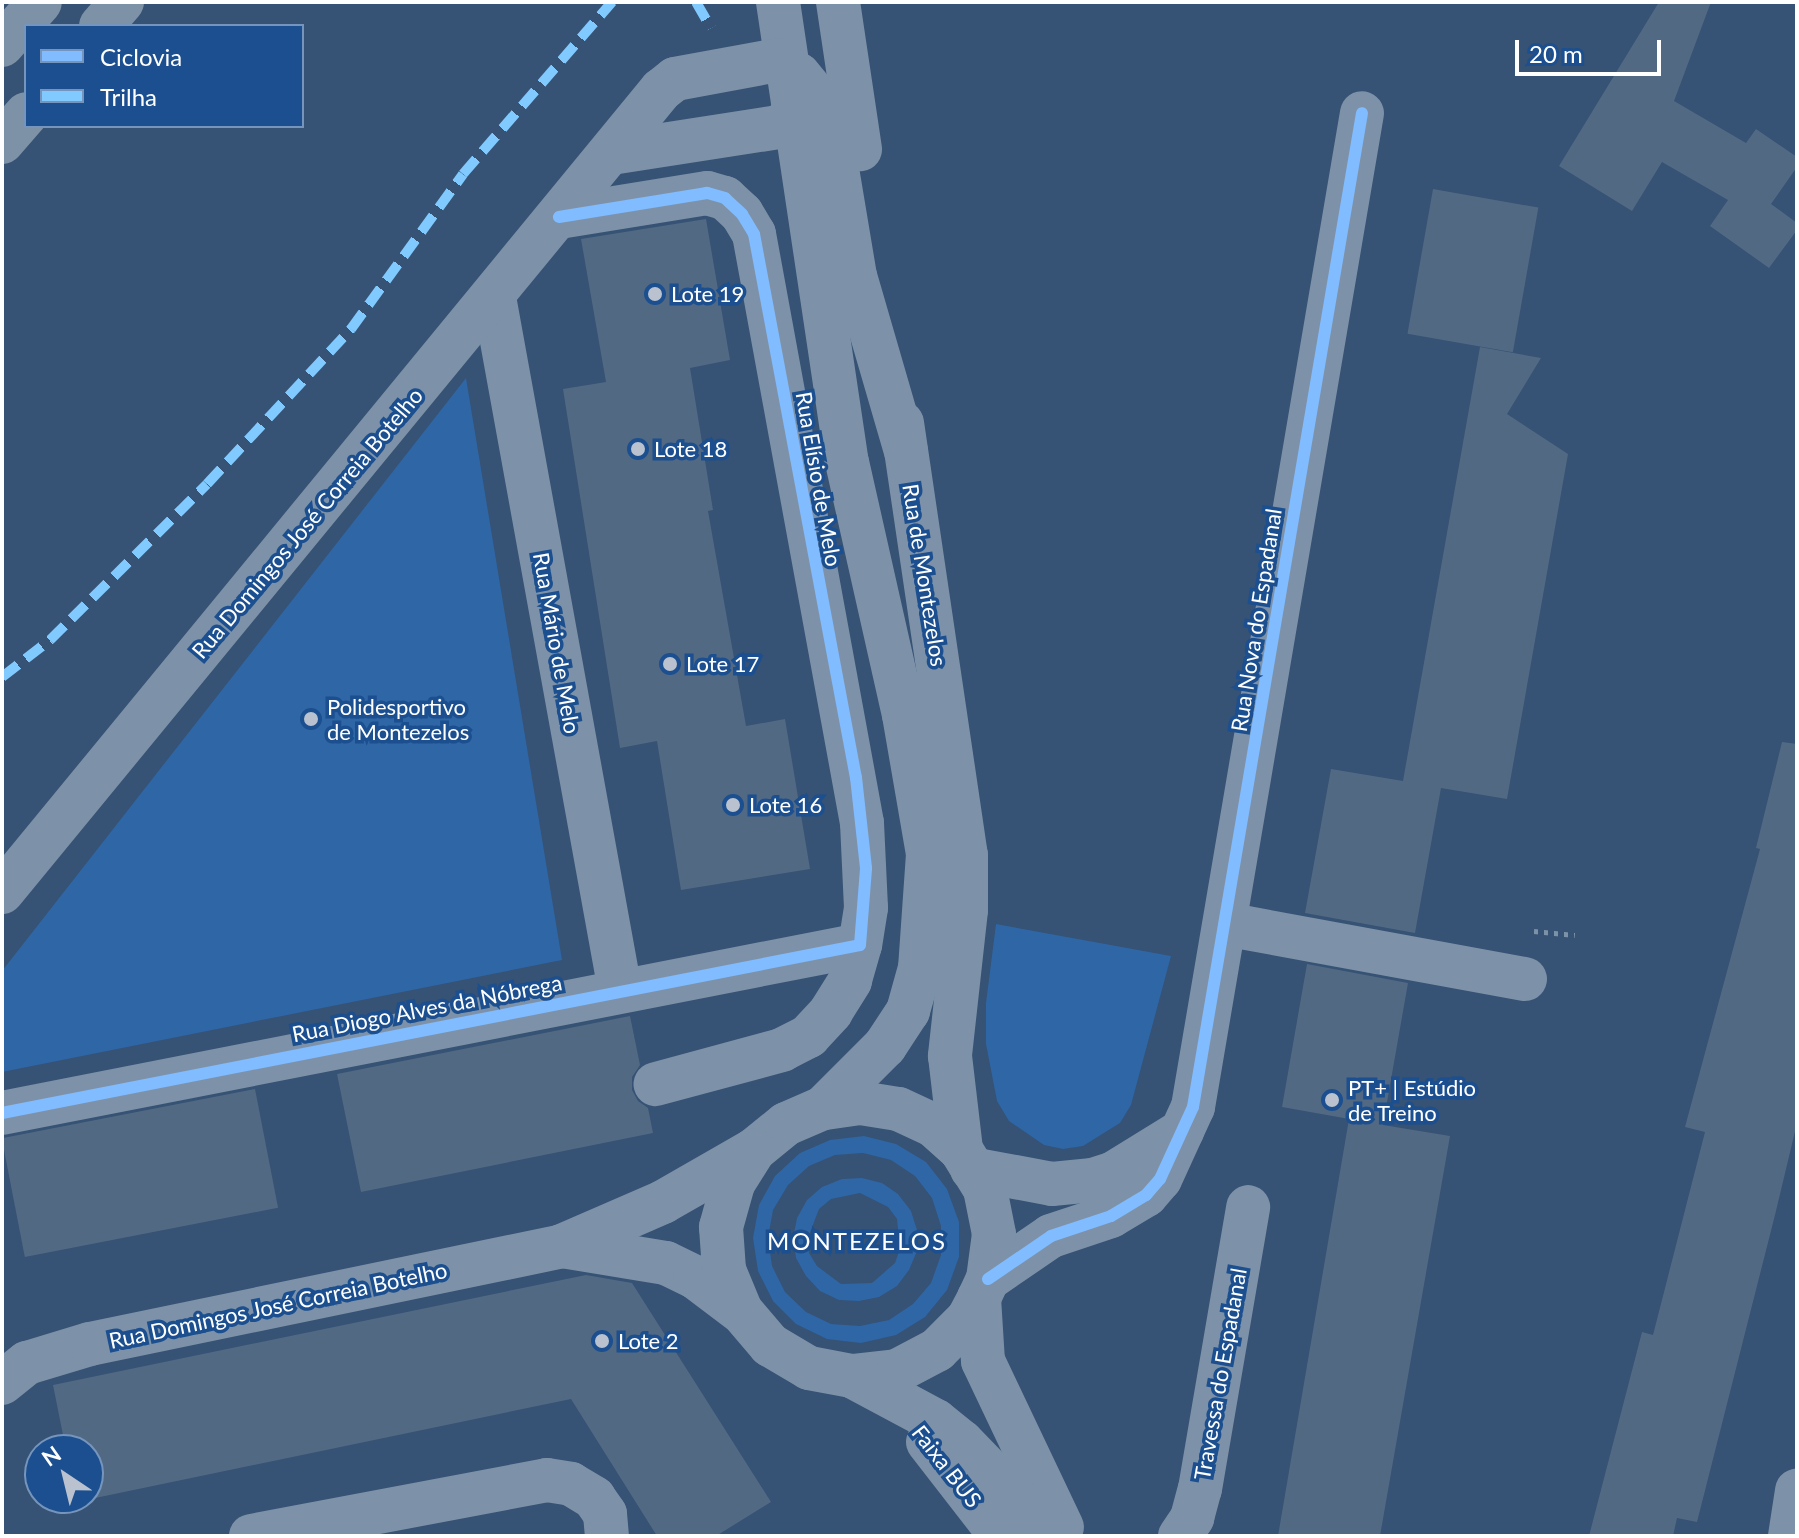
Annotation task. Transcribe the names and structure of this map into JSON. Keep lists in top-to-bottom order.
{
  "streets": {
    "street": [
      "Rua Elísio de Melo",
      "Rua Domingos José Correia Botelho",
      "Rua de Montezelos",
      "Rua Nova do Espadanal",
      "Rua Mário de Melo",
      "Rua Diogo Alves da Nóbrega",
      "Travessa do Espadanal",
      "Faixa BUS"
    ]
  },
  "crossings": [
    ["Rua Elísio de Melo", "Rua Domingos José Correia Botelho"],
    ["Rua Elísio de Melo", "Rua Diogo Alves da Nóbrega"],
    ["Rua Domingos José Correia Botelho", "Rua de Montezelos"],
    ["Rua Domingos José Correia Botelho", "Rua Mário de Melo"],
    ["Rua de Montezelos", "Rua Nova do Espadanal"],
    ["Rua Mário de Melo", "Rua Diogo Alves da Nóbrega"]
  ],
  "districts": ["MONTEZELOS"],
  "places": [
    "Lote 19",
    "Lote 18",
    "Lote 17",
    "Polidesportivo de Montezelos",
    "Lote 16",
    "PT+ | Estúdio de Treino",
    "Lote 2"
  ],
  "legend": ["Ciclovia", "Trilha"],
  "scale_bar": "20 m",
  "north": "top left"
}
